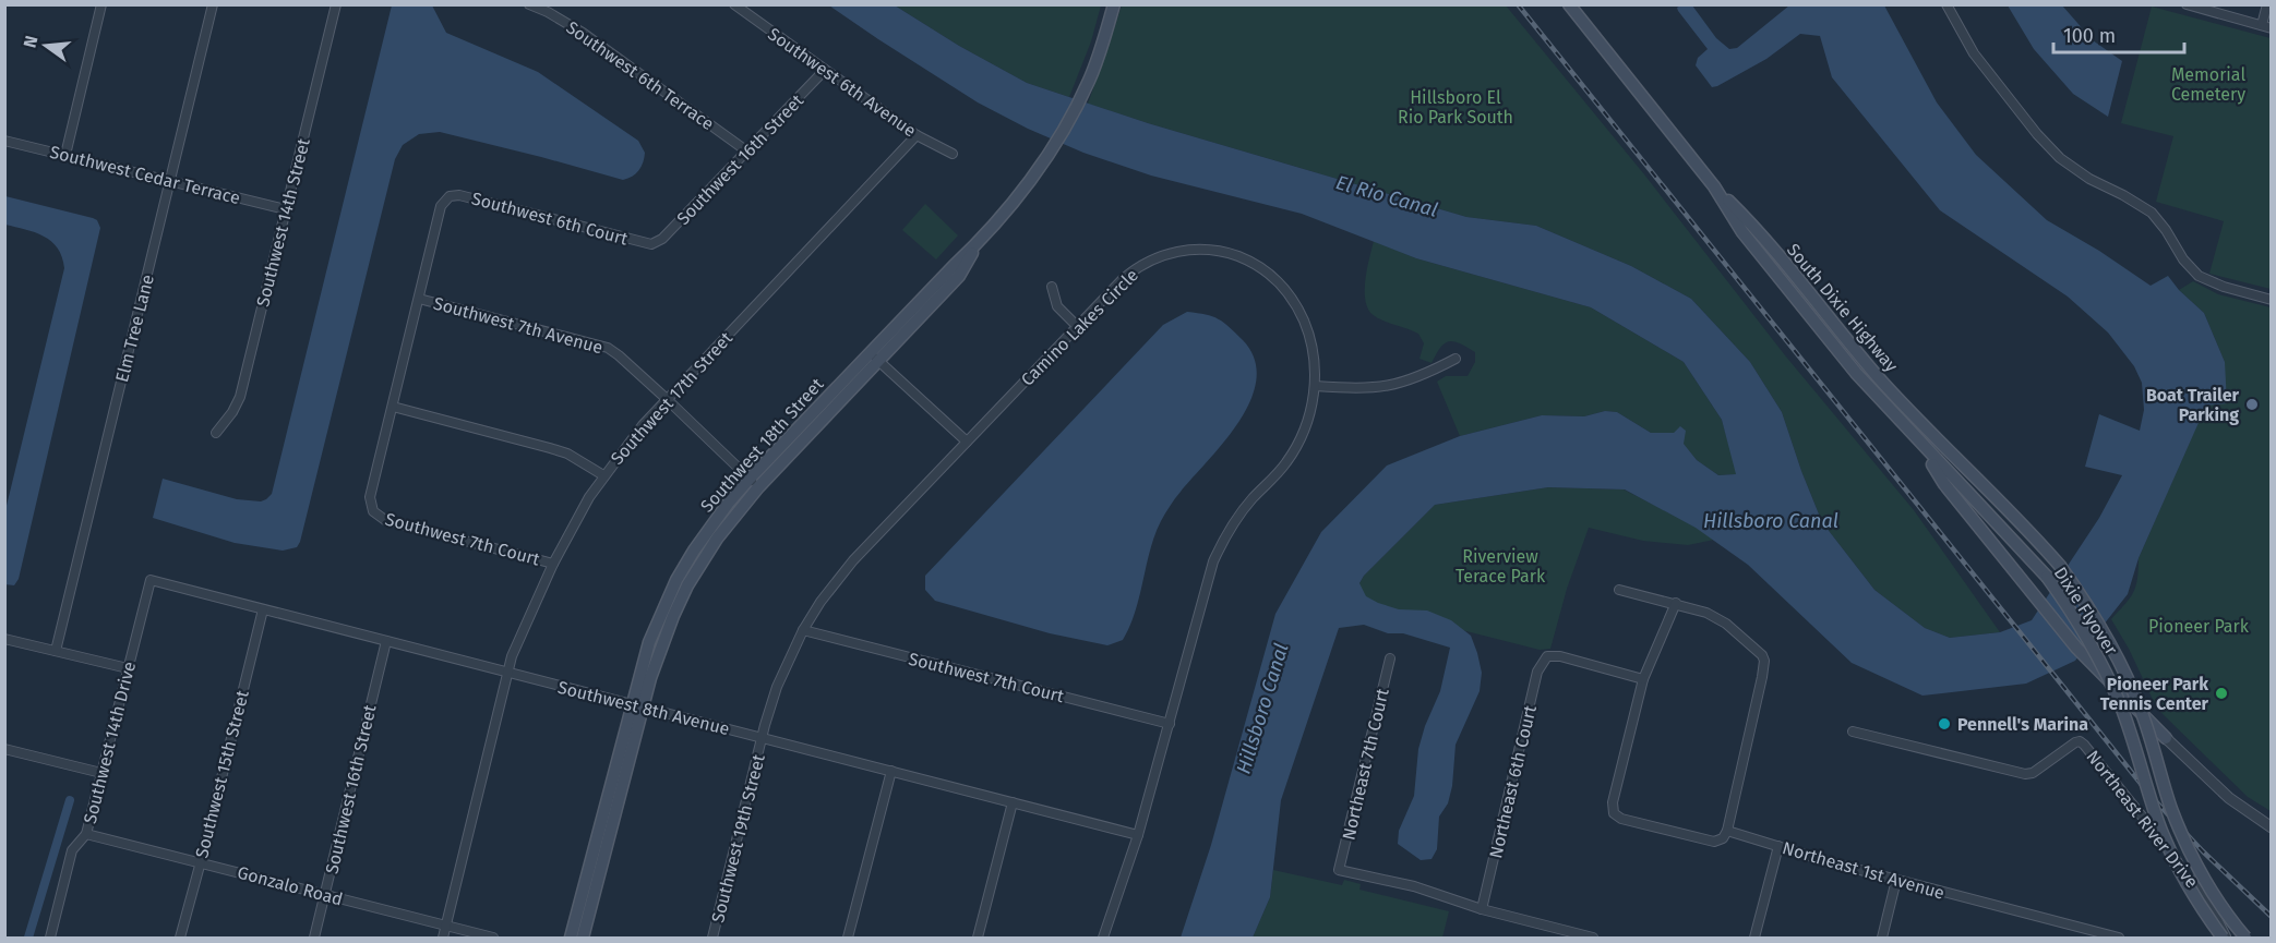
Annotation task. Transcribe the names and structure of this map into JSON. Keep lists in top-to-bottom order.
{
  "streets": {
    "main road": ["South Dixie Highway", "Southwest 18th Street", "Dixie Flyover"],
    "street": [
      "Southwest 6th Terrace",
      "Southwest 6th Avenue",
      "Southwest 16th Street",
      "Southwest Cedar Terrace",
      "Southwest 6th Court",
      "Southwest 14th Street",
      "Southwest 7th Avenue",
      "Camino Lakes Circle",
      "Elm Tree Lane",
      "Southwest 17th Street",
      "Southwest 7th Court",
      "Southwest 8th Avenue",
      "Southwest 14th Drive",
      "Northeast 7th Court",
      "Southwest 15th Street",
      "Northeast 6th Court",
      "Northeast River Drive",
      "Southwest 19th Street",
      "Northeast 1st Avenue",
      "Gonzalo Road"
    ]
  },
  "crossings": [
    ["Southwest 6th Terrace", "Southwest 16th Street"],
    ["Southwest 6th Avenue", "Southwest 16th Street"],
    ["Southwest 6th Avenue", "Southwest 17th Street"],
    ["Southwest 16th Street", "Southwest 6th Court"],
    ["Southwest 16th Street", "Southwest 8th Avenue"],
    ["Southwest 16th Street", "Gonzalo Road"],
    ["Southwest Cedar Terrace", "Southwest 14th Street"],
    ["Southwest Cedar Terrace", "Elm Tree Lane"],
    ["Southwest 6th Court", "Southwest 7th Avenue"],
    ["South Dixie Highway", "Dixie Flyover"],
    ["Southwest 7th Avenue", "Southwest 17th Street"],
    ["Southwest 7th Avenue", "Southwest 18th Street"],
    ["Camino Lakes Circle", "Southwest 7th Court"],
    ["Camino Lakes Circle", "Southwest 8th Avenue"],
    ["Camino Lakes Circle", "Southwest 19th Street"],
    ["Southwest 17th Street", "Southwest 7th Court"],
    ["Southwest 17th Street", "Southwest 8th Avenue"],
    ["Southwest 17th Street", "Gonzalo Road"],
    ["Southwest 18th Street", "Southwest 8th Avenue"],
    ["Dixie Flyover", "Northeast River Drive"],
    ["Southwest 8th Avenue", "Southwest 14th Drive"],
    ["Southwest 8th Avenue", "Southwest 15th Street"],
    ["Southwest 8th Avenue", "Southwest 19th Street"],
    ["Southwest 14th Drive", "Gonzalo Road"],
    ["Northeast 7th Court", "Northeast 6th Court"],
    ["Southwest 15th Street", "Gonzalo Road"]
  ],
  "water": ["El Rio Canal", "Hillsboro Canal"],
  "parks": [
    "Memorial Cemetery",
    "Hillsboro El Rio Park South",
    "Riverview Terace Park",
    "Pioneer Park"
  ],
  "places": ["Boat Trailer Parking", "Pioneer Park Tennis Center", "Pennell's Marina"],
  "scale_bar": "100 m",
  "north": "left"
}
